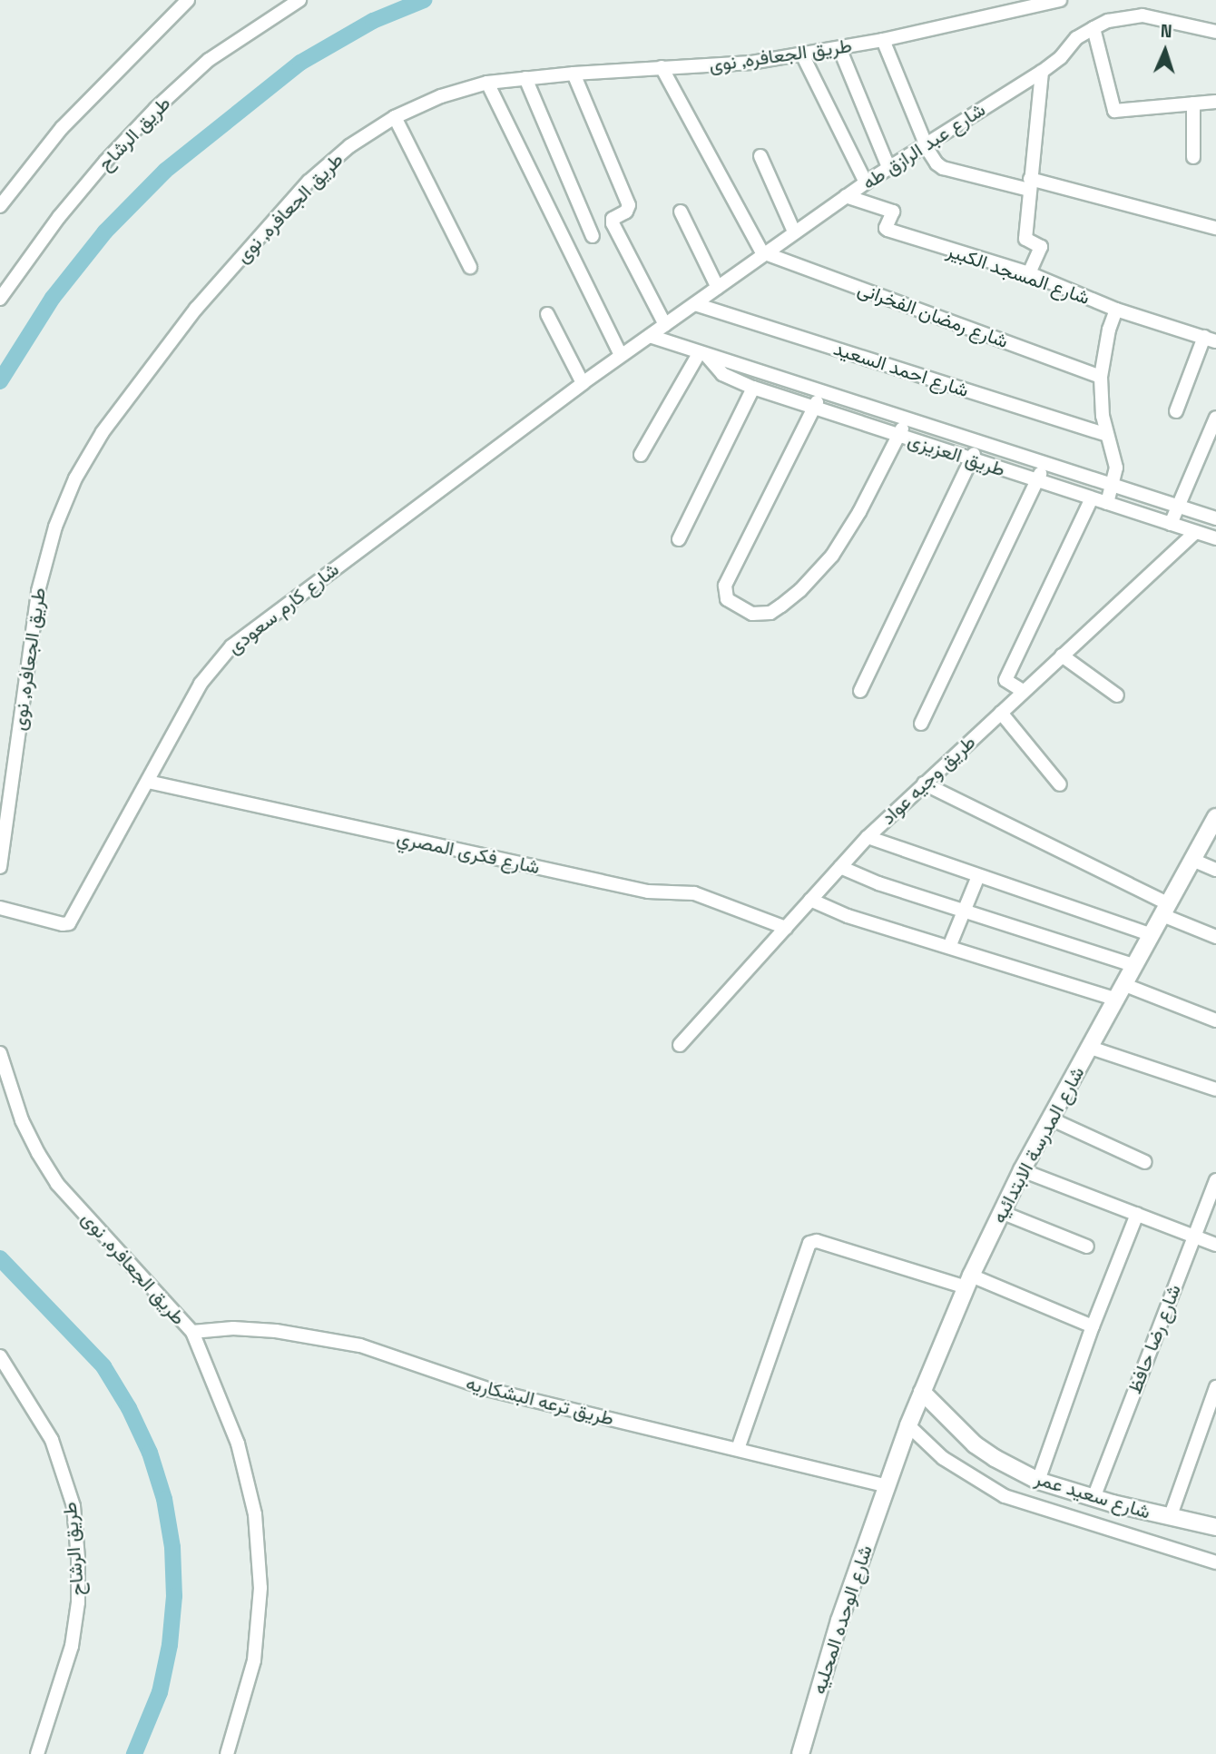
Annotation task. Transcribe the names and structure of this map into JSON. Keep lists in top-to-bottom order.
{
  "streets": {
    "street": [
      "طريق الجعافره, نوى",
      "طريق الرشاح",
      "شارع عبد الرازق طه",
      "شارع المسجد الكبير",
      "شارع رمضان الفخرانى",
      "شارع احمد السعيد",
      "طريق العزيزى",
      "شارع كارم سعودى",
      "طريق وجيه عواد",
      "شارع فكرى المصري",
      "شارع المدرسة الابتدائيه",
      "شارع رضا حافظ",
      "طريق ترعه البشكاريه",
      "شارع سعيد عمر",
      "شارع الوحده المحليه"
    ]
  },
  "crossings": [
    ["طريق الجعافره, نوى", "طريق ترعه البشكاريه"],
    ["شارع عبد الرازق طه", "شارع المسجد الكبير"],
    ["شارع عبد الرازق طه", "شارع رمضان الفخرانى"],
    ["شارع عبد الرازق طه", "شارع احمد السعيد"],
    ["شارع عبد الرازق طه", "طريق العزيزى"],
    ["شارع عبد الرازق طه", "شارع كارم سعودى"],
    ["طريق العزيزى", "شارع كارم سعودى"],
    ["طريق العزيزى", "طريق وجيه عواد"],
    ["شارع كارم سعودى", "شارع فكرى المصري"],
    ["طريق وجيه عواد", "شارع فكرى المصري"],
    ["شارع المدرسة الابتدائيه", "طريق ترعه البشكاريه"],
    ["شارع المدرسة الابتدائيه", "شارع سعيد عمر"],
    ["شارع المدرسة الابتدائيه", "شارع الوحده المحليه"],
    ["شارع رضا حافظ", "شارع سعيد عمر"],
    ["طريق ترعه البشكاريه", "شارع الوحده المحليه"]
  ],
  "north": "top"
}
